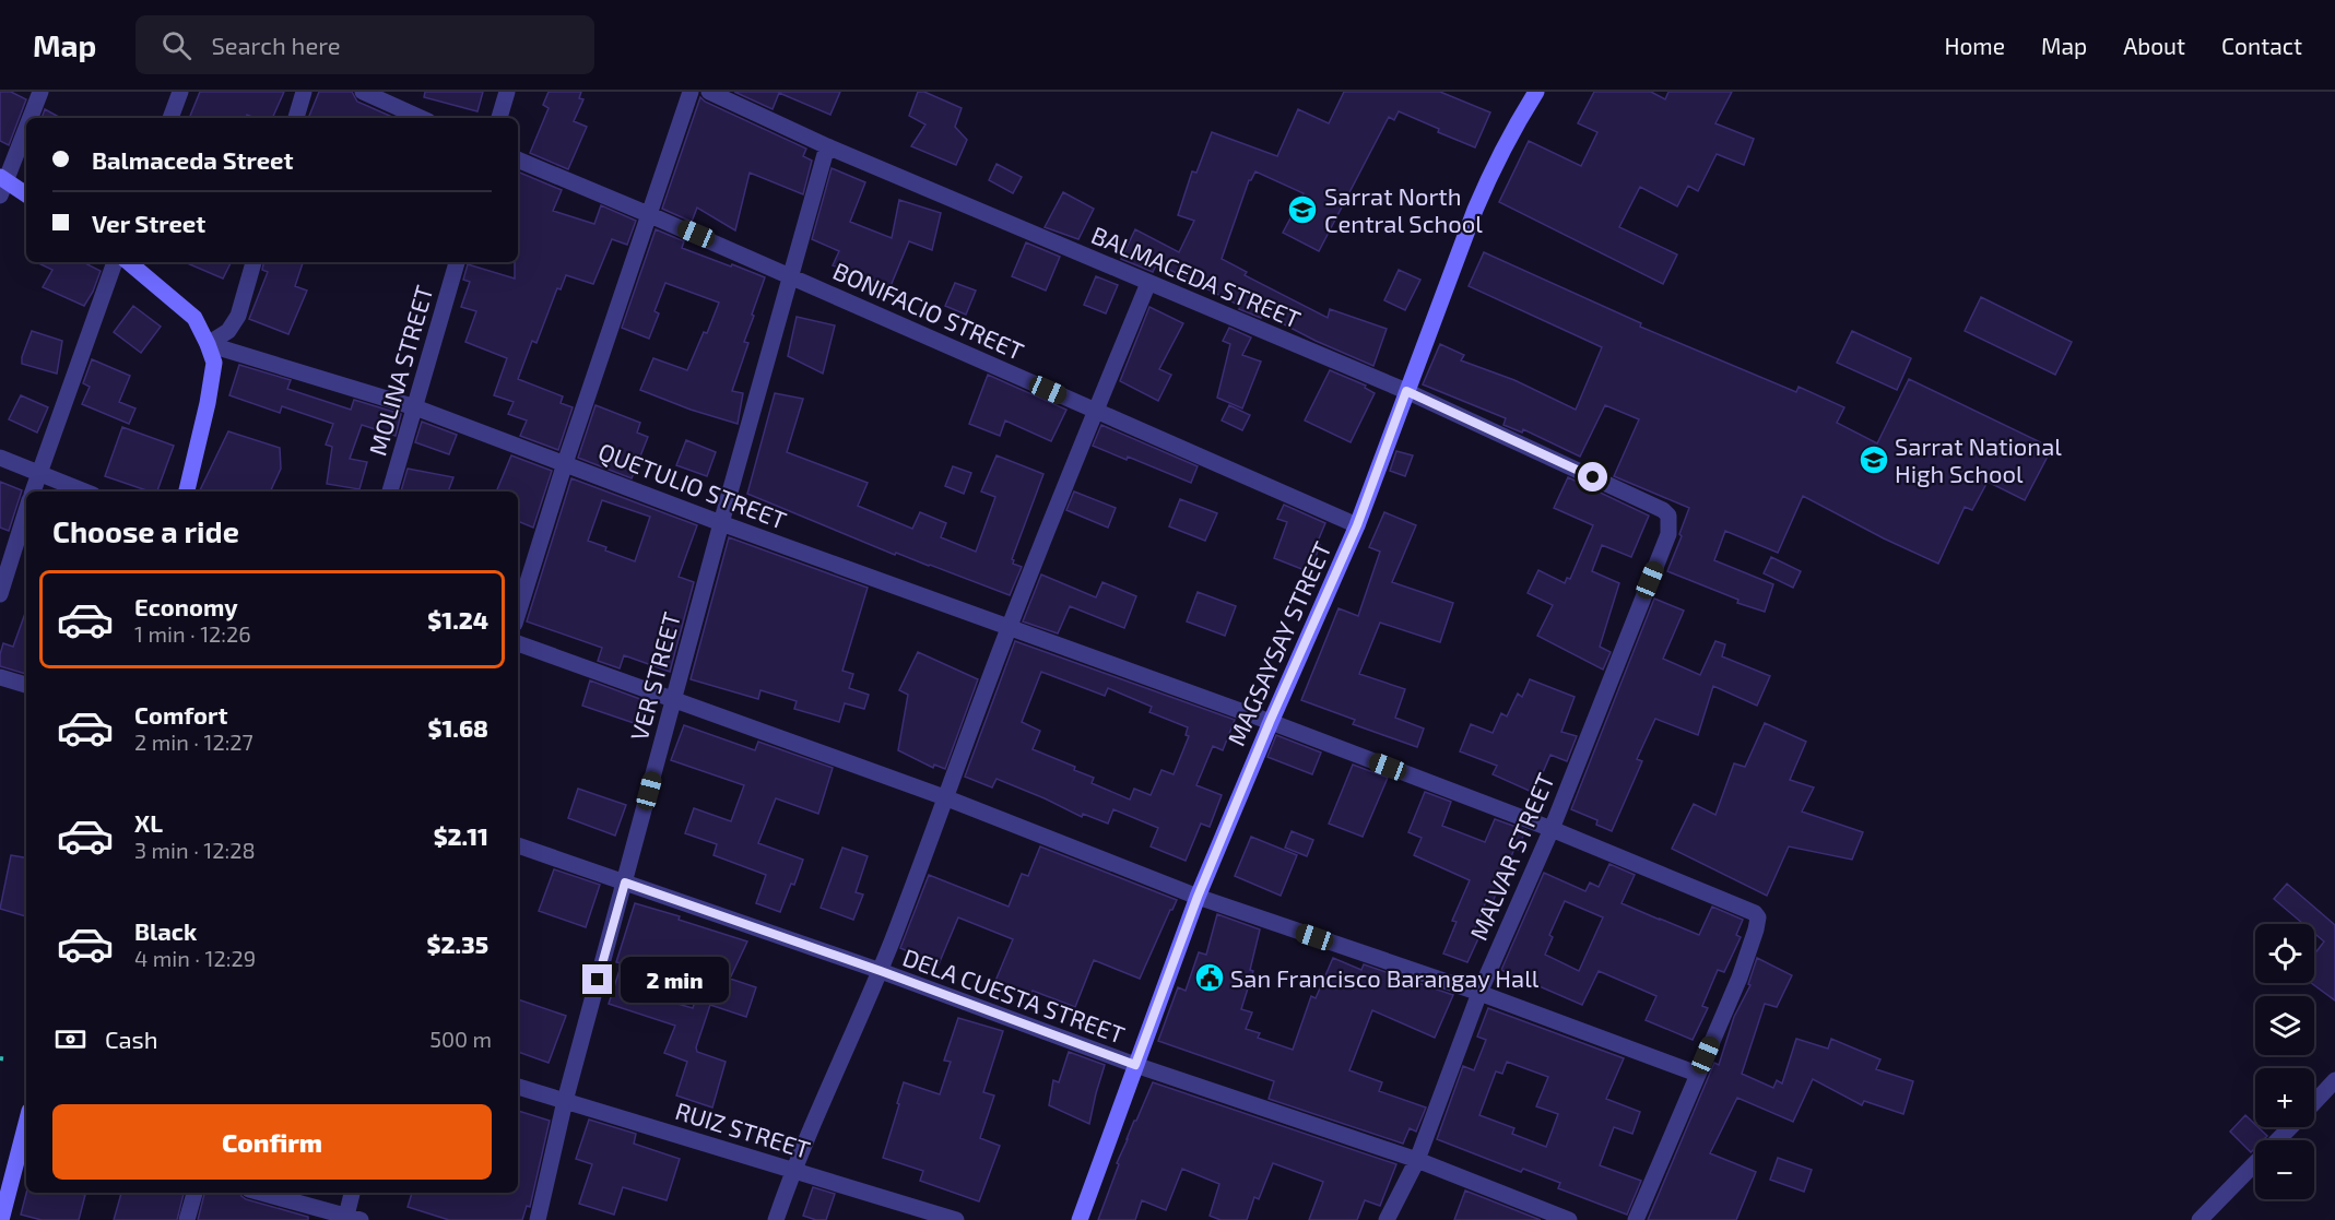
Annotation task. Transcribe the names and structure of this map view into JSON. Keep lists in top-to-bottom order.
{
  "streets": {
    "main road": ["MAGSAYSAY STREET"],
    "street": [
      "BALMACEDA STREET",
      "BONIFACIO STREET",
      "MOLINA STREET",
      "QUETULIO STREET",
      "VER STREET",
      "MALVAR STREET",
      "DELA CUESTA STREET",
      "RUIZ STREET"
    ]
  },
  "crossings": [
    ["BALMACEDA STREET", "MAGSAYSAY STREET"],
    ["BALMACEDA STREET", "VER STREET"],
    ["BALMACEDA STREET", "MALVAR STREET"],
    ["BONIFACIO STREET", "MAGSAYSAY STREET"],
    ["BONIFACIO STREET", "VER STREET"],
    ["MOLINA STREET", "QUETULIO STREET"],
    ["QUETULIO STREET", "MAGSAYSAY STREET"],
    ["QUETULIO STREET", "VER STREET"],
    ["QUETULIO STREET", "MALVAR STREET"],
    ["MAGSAYSAY STREET", "DELA CUESTA STREET"],
    ["VER STREET", "DELA CUESTA STREET"],
    ["VER STREET", "RUIZ STREET"],
    ["MALVAR STREET", "DELA CUESTA STREET"]
  ],
  "places": {
    "school or university": ["Sarrat North Central School", "Sarrat National High School"],
    "public building": ["San Francisco Barangay Hall"]
  },
  "page": {
    "header": "Map",
    "search": "Search here",
    "nav": [
      "Home",
      "Map",
      "About",
      "Contact"
    ],
    "banner": ["Balmaceda Street", "Ver Street"],
    "heading": "Choose a ride",
    "list": [
      {
        "name": "Economy",
        "note": "1 min · 12:26",
        "value": "$1.24"
      },
      {
        "name": "Comfort",
        "note": "2 min · 12:27",
        "value": "$1.68"
      },
      {
        "name": "XL",
        "note": "3 min · 12:28",
        "value": "$2.11"
      },
      {
        "name": "Black",
        "note": "4 min · 12:29",
        "value": "$2.35"
      }
    ],
    "map_buttons": ["+", "−"],
    "bubble": "2 min",
    "pay": ["Cash", "500 m"],
    "buttons": "Confirm"
  }
}
